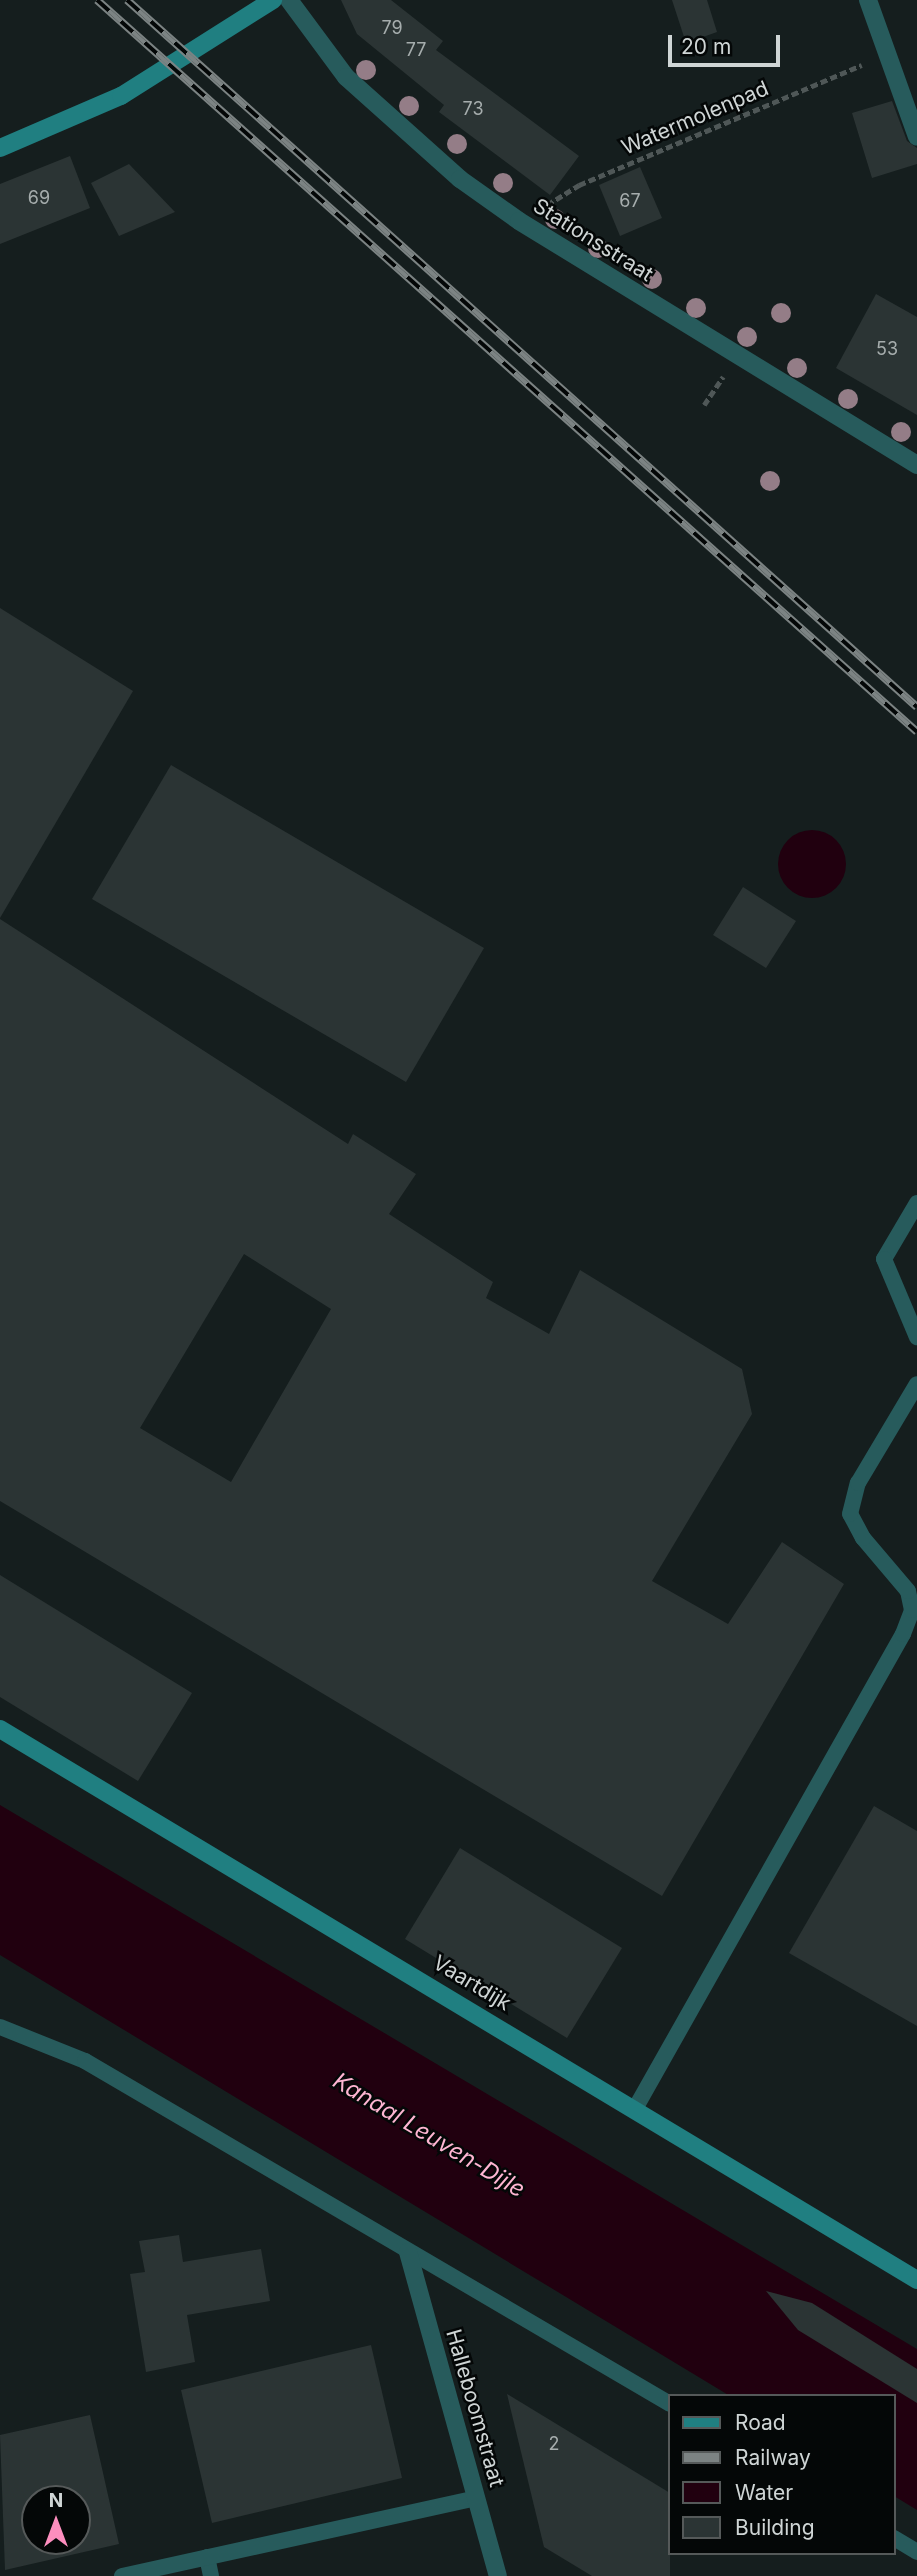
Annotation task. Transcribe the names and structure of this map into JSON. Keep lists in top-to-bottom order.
{
  "streets": {
    "street": ["Stationsstraat", "Vaartdijk", "Halleboomstraat"],
    "path": ["Watermolenpad"]
  },
  "crossings": [
    ["Watermolenpad", "Stationsstraat"]
  ],
  "water": ["Kanaal Leuven-Dijle"],
  "house_numbers": [
    "79",
    "77",
    "73",
    "69",
    "67",
    "53",
    "2"
  ],
  "legend": [
    "Road",
    "Railway",
    "Water",
    "Building"
  ],
  "scale_bar": "20 m",
  "north": "top"
}
